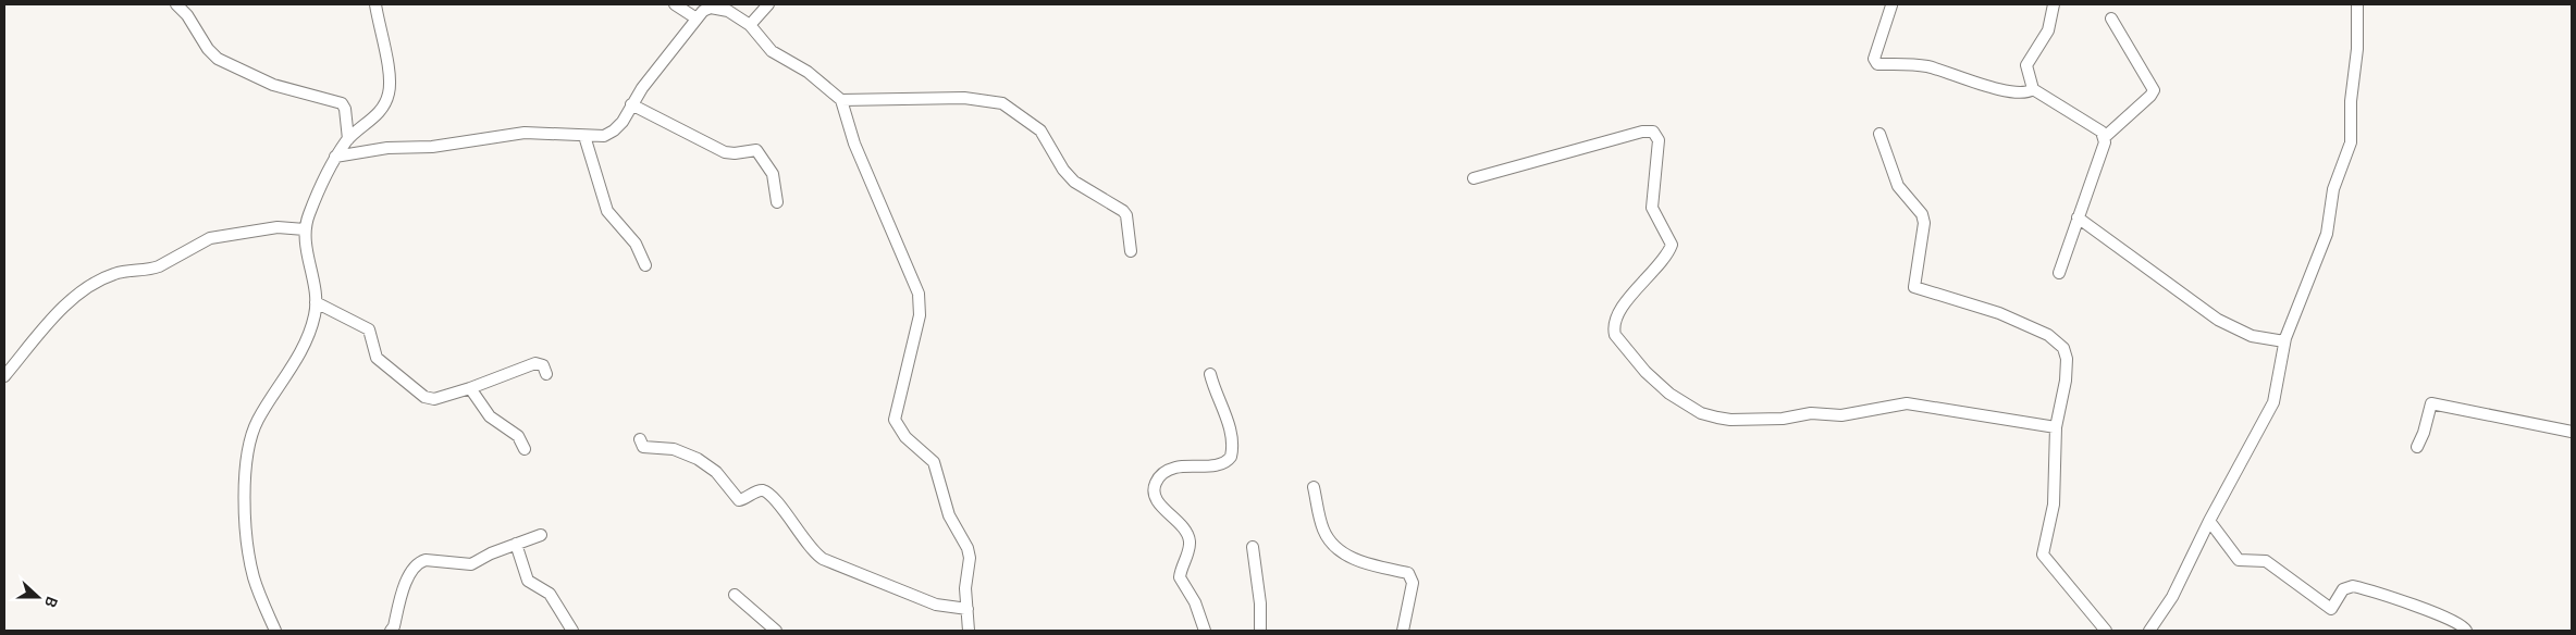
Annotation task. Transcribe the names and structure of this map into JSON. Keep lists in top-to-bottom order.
{
  "north": "right"
}
